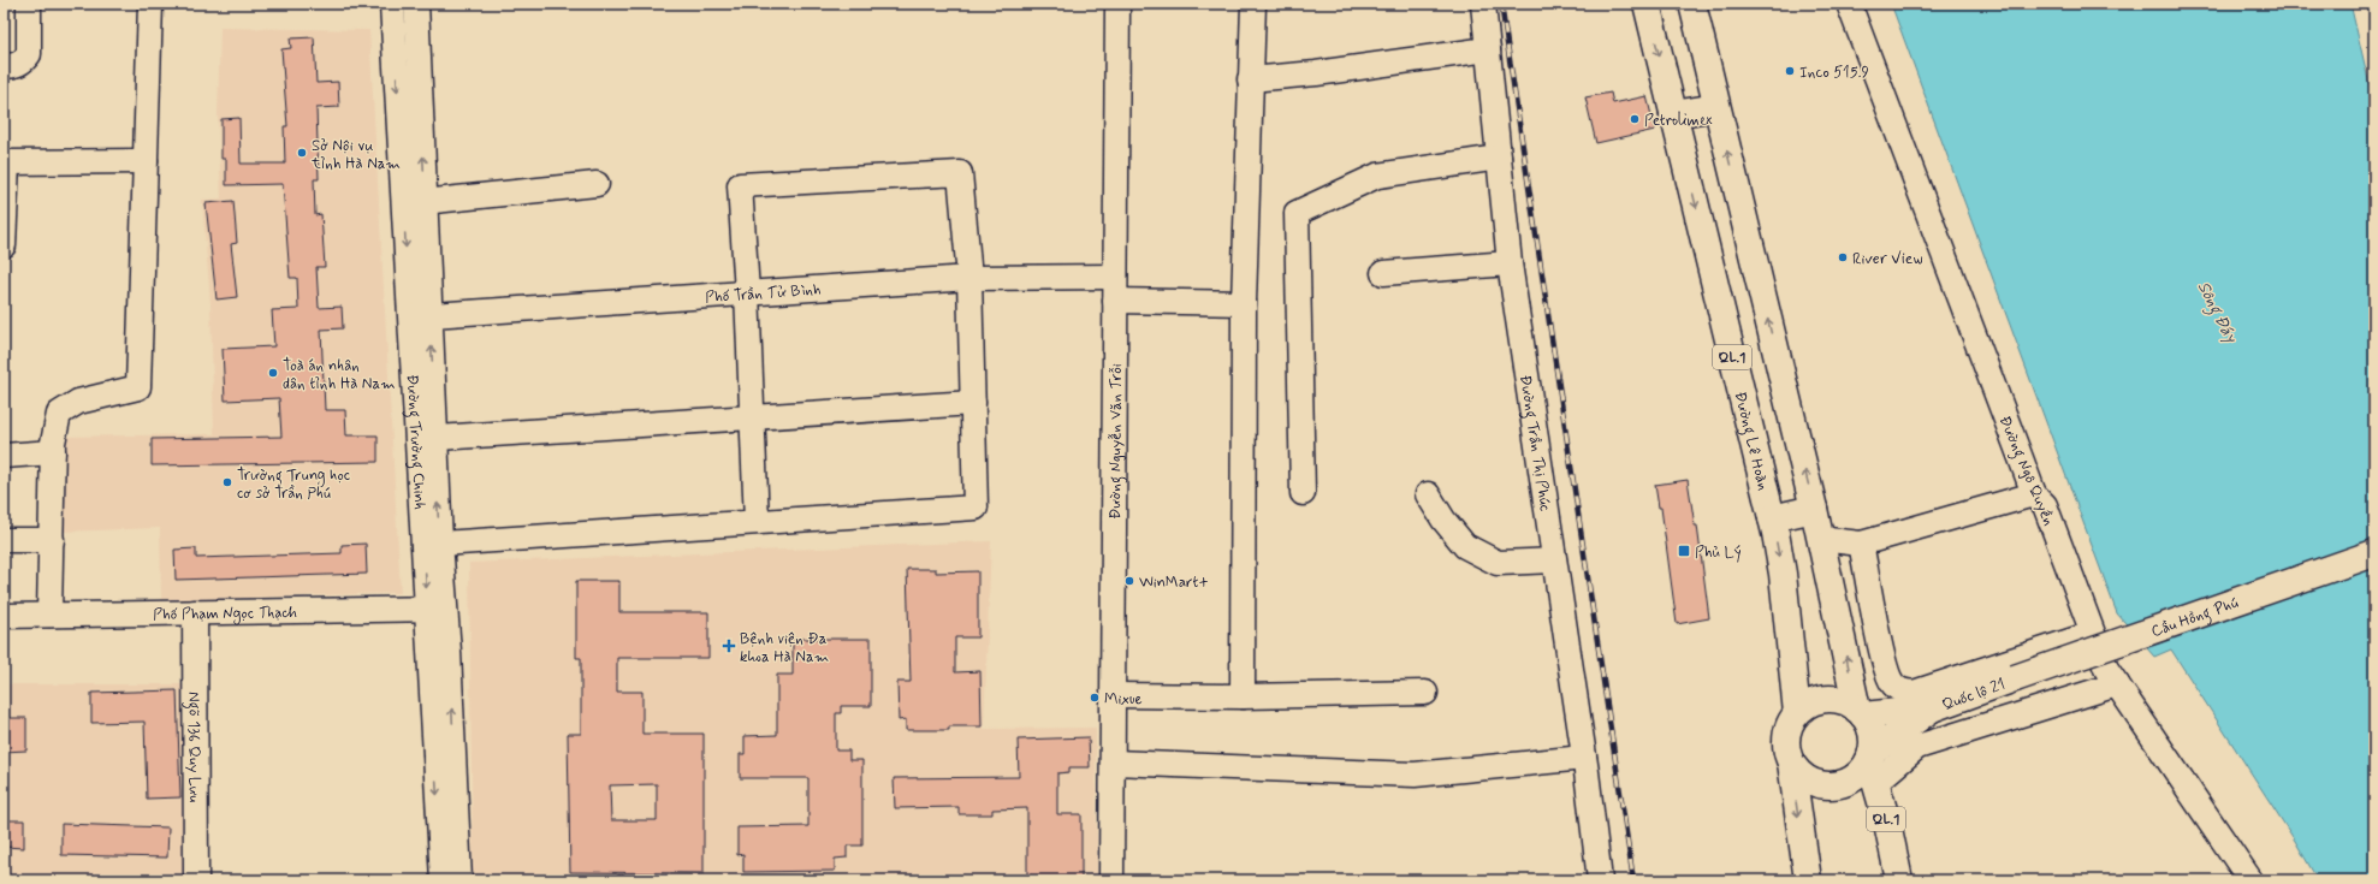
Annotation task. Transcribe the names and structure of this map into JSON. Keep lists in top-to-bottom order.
{
  "streets": {
    "main road": [
      "QL.1",
      "Đường Lê Hoàn",
      "Cầu Hồng Phú",
      "Quốc lộ 21"
    ],
    "street": [
      "Phố Trần Tử Bình",
      "Đường Trường Chinh",
      "Đường Nguyễn Văn Trỗi",
      "Đường Trần Thị Phúc",
      "Đường Ngô Quyền",
      "Phố Phạm Ngọc Thạch",
      "Ngõ 136 Quy Lưu"
    ]
  },
  "crossings": [
    ["Phố Trần Tử Bình", "Đường Trường Chinh"],
    ["Phố Trần Tử Bình", "Đường Nguyễn Văn Trỗi"],
    ["QL.1", "Đường Lê Hoàn"],
    ["QL.1", "Quốc lộ 21"],
    ["Đường Trường Chinh", "Phố Phạm Ngọc Thạch"],
    ["Đường Lê Hoàn", "Quốc lộ 21"],
    ["Phố Phạm Ngọc Thạch", "Ngõ 136 Quy Lưu"],
    ["Cầu Hồng Phú", "Quốc lộ 21"]
  ],
  "water": ["Sông Đáy"],
  "places": {
    "other": [
      "Inco 515.9",
      "Petrolimex",
      "Sở Nội vụ tỉnh Hà Nam",
      "River View",
      "Toà án nhân dân tỉnh Hà Nam",
      "Trường Trung học cơ sở Trần Phú",
      "WinMart+",
      "Mixue"
    ],
    "transit": ["Phủ Lý"],
    "health": ["Bệnh viện Đa khoa Hà Nam"]
  }
}
